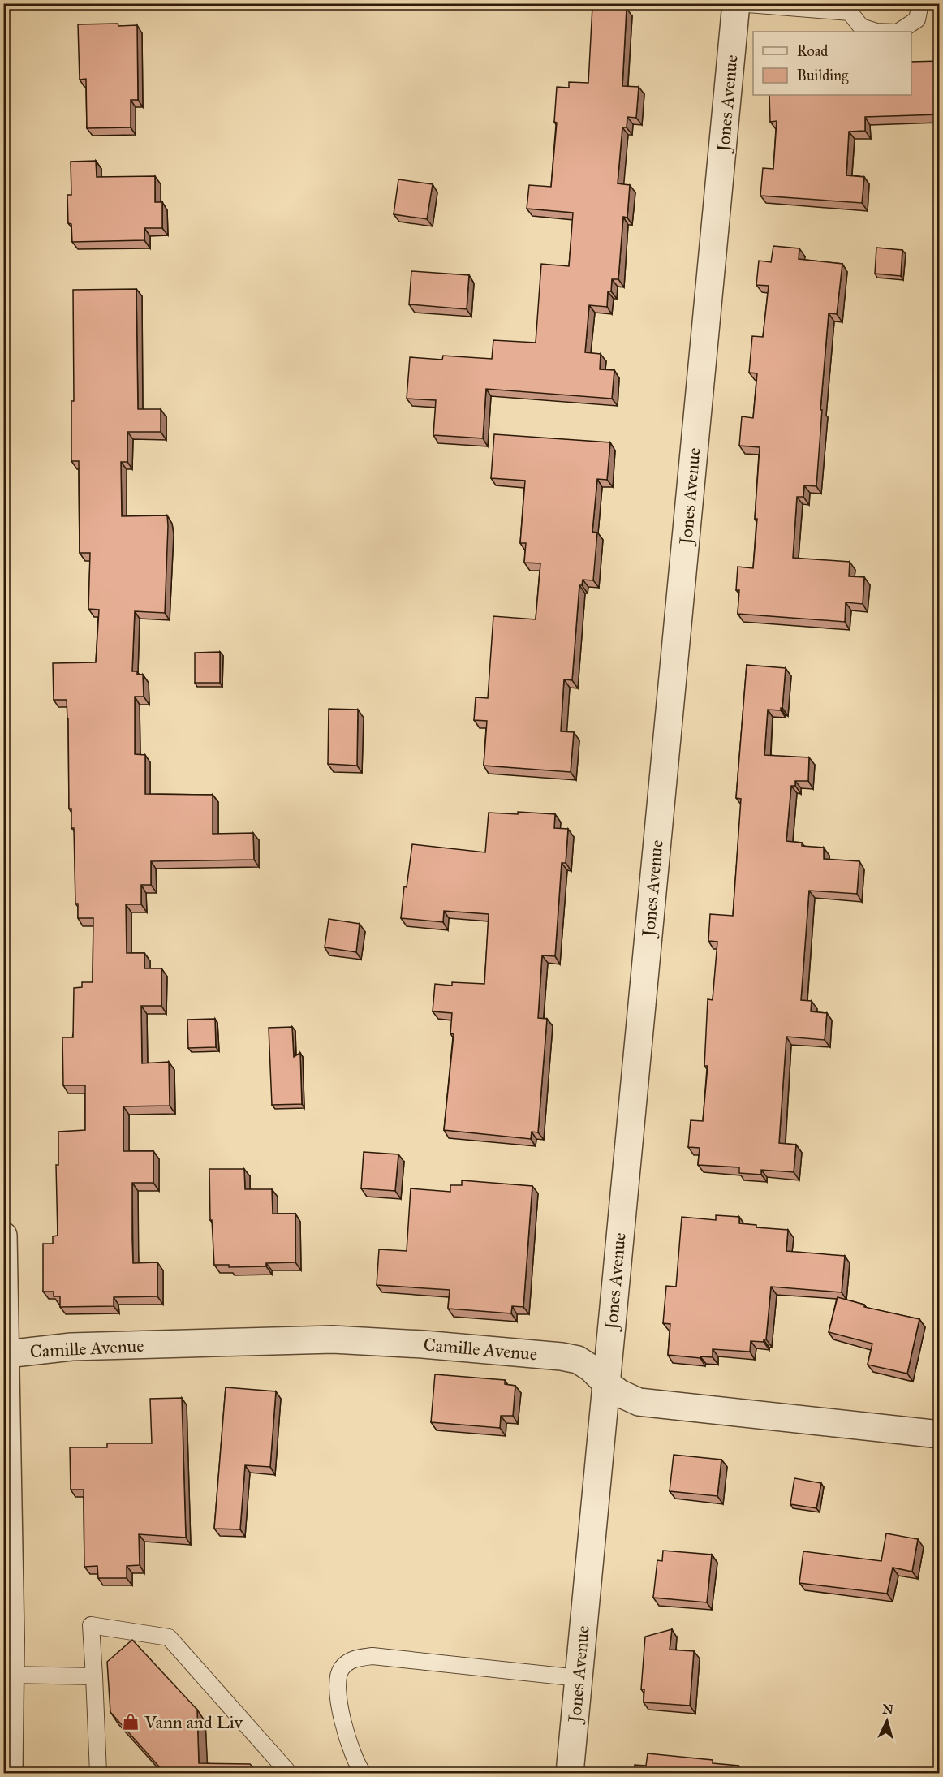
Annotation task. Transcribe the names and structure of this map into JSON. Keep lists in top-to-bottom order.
{
  "streets": {
    "street": ["Jones Avenue", "Camille Avenue"]
  },
  "crossings": [
    ["Jones Avenue", "Camille Avenue"]
  ],
  "places": {
    "shop": ["Vann and Liv"]
  },
  "legend": ["Road", "Building"],
  "north": "top"
}
